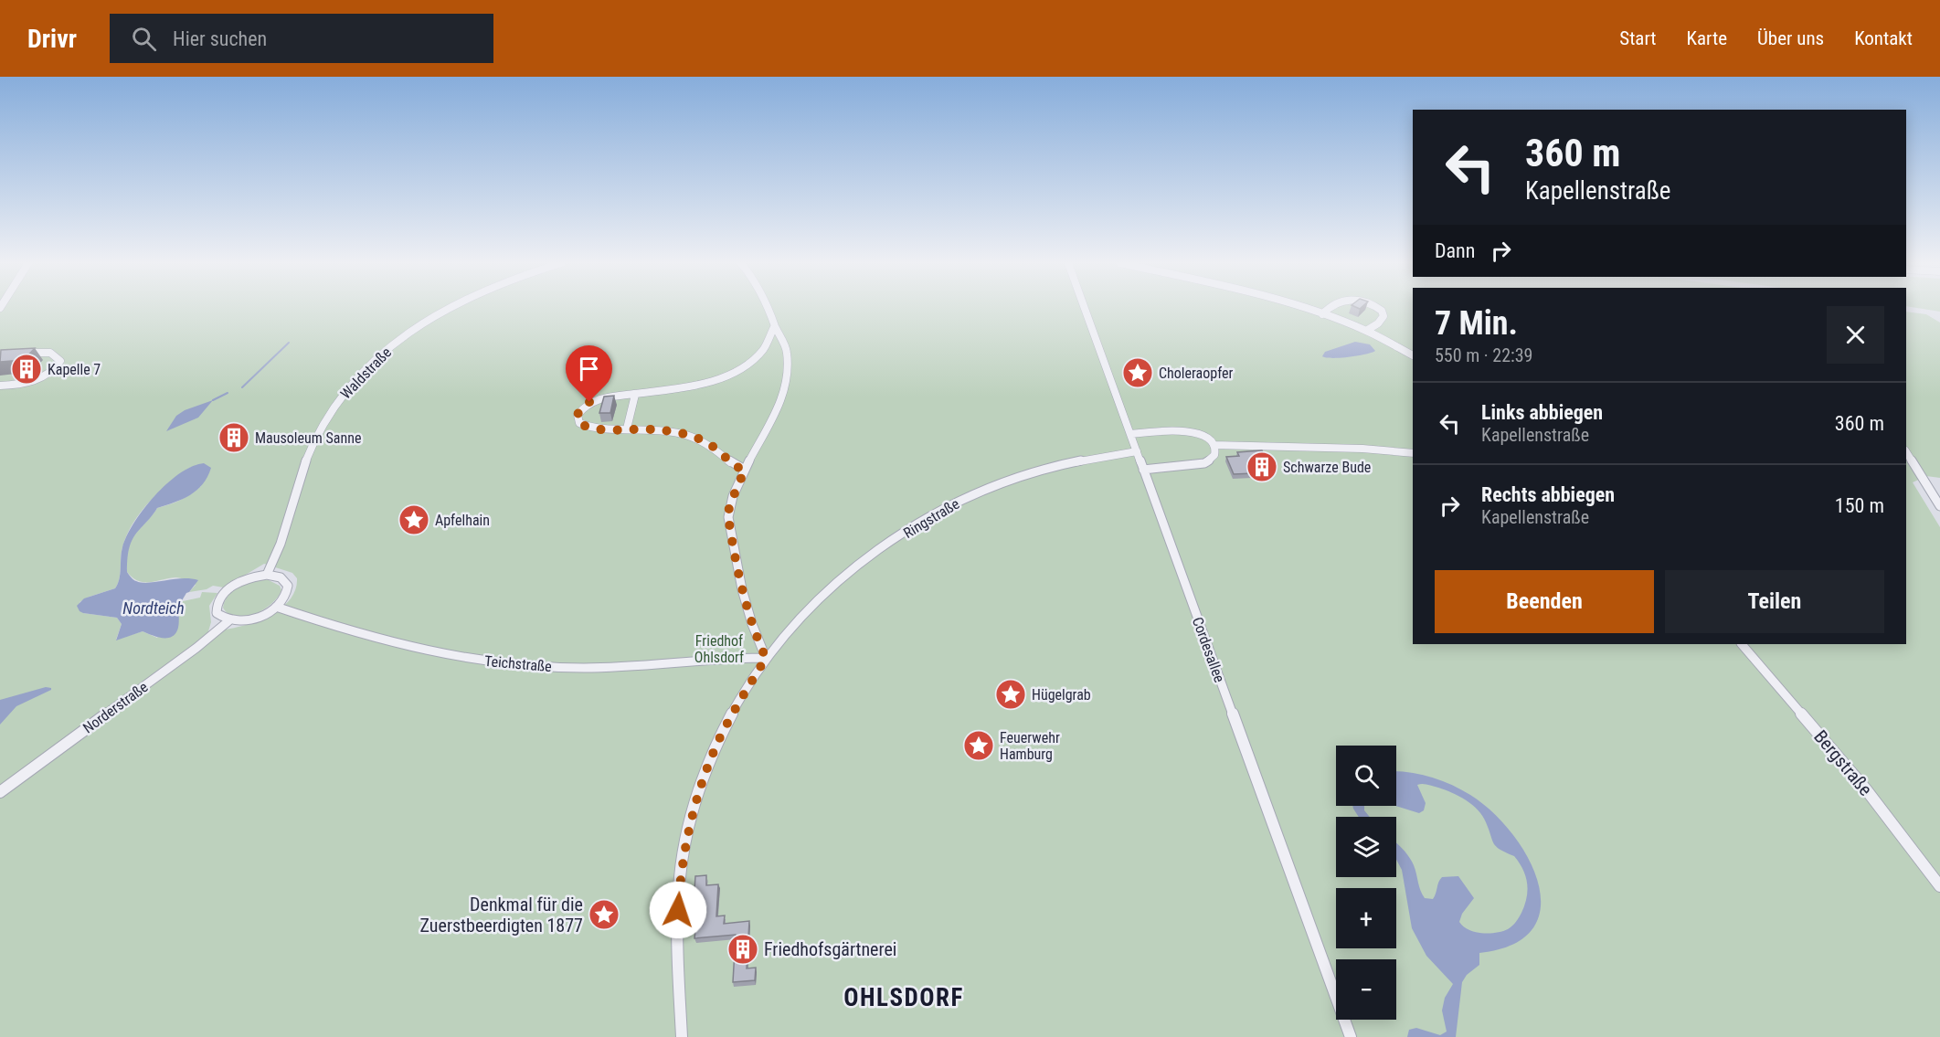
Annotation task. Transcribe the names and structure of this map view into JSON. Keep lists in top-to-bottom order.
{
  "streets": {
    "street": [
      "Waldstraße",
      "Ringstraße",
      "Cordesallee",
      "Teichstraße",
      "Norderstraße",
      "Bergstraße"
    ]
  },
  "crossings": [
    ["Ringstraße", "Cordesallee"],
    ["Ringstraße", "Teichstraße"]
  ],
  "districts": ["OHLSDORF"],
  "water": ["Nordteich"],
  "parks": ["Friedhof Ohlsdorf"],
  "places": {
    "building": [
      "Kapelle 7",
      "Mausoleum Sanne",
      "Schwarze Bude",
      "Friedhofsgärtnerei"
    ],
    "place": [
      "Choleraopfer",
      "Apfelhain",
      "Hügelgrab",
      "Feuerwehr Hamburg",
      "Denkmal für die Zuerstbeerdigten 1877"
    ]
  },
  "page": {
    "header": "Drivr",
    "search": "Hier suchen",
    "nav": [
      "Start",
      "Karte",
      "Über uns",
      "Kontakt"
    ],
    "turn": ["360 m", "Kapellenstraße"],
    "then": "Dann",
    "heading": ["7 Min.", "550 m · 22:39"],
    "list": [
      {
        "name": "Links abbiegen",
        "note": "Kapellenstraße",
        "value": "360 m"
      },
      {
        "name": "Rechts abbiegen",
        "note": "Kapellenstraße",
        "value": "150 m"
      }
    ],
    "buttons": ["Beenden", "Teilen"],
    "map_buttons": ["+", "−"]
  }
}
